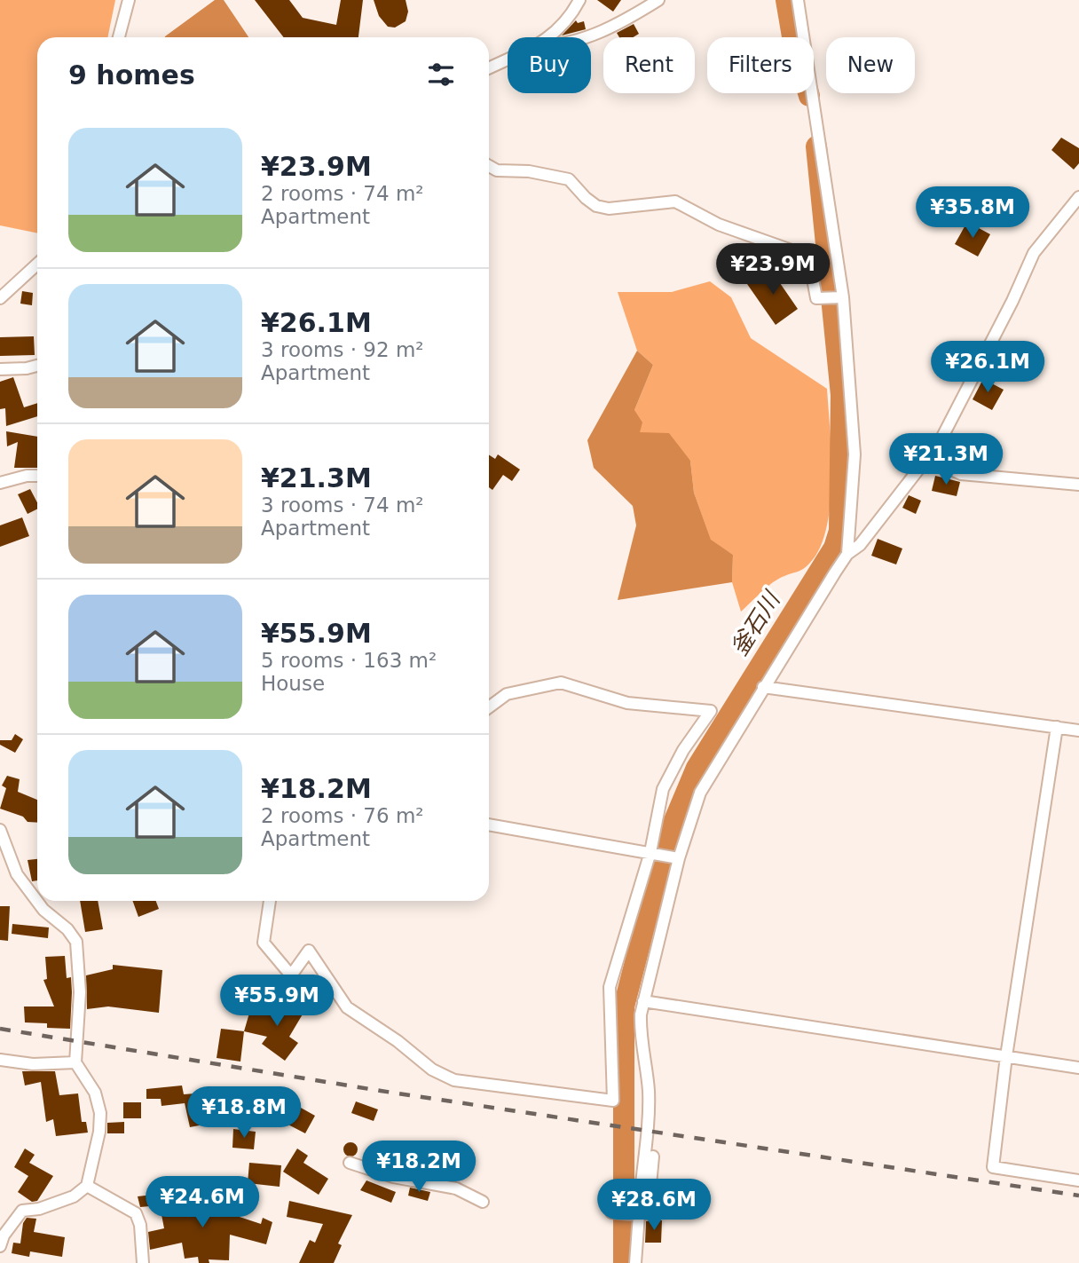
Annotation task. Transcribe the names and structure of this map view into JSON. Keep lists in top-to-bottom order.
{
  "water": ["釜石川"],
  "page": {
    "chip": [
      "Buy",
      "Rent",
      "Filters",
      "New"
    ],
    "heading": "9 homes",
    "list": [
      {
        "name": "¥23.9M",
        "note": "2 rooms · 74 m² · Apartment"
      },
      {
        "name": "¥26.1M",
        "note": "3 rooms · 92 m² · Apartment"
      },
      {
        "name": "¥21.3M",
        "note": "3 rooms · 74 m² · Apartment"
      },
      {
        "name": "¥55.9M",
        "note": "5 rooms · 163 m² · House"
      },
      {
        "name": "¥18.2M",
        "note": "2 rooms · 76 m² · Apartment"
      }
    ],
    "price": [
      "¥35.8M",
      "¥23.9M",
      "¥26.1M",
      "¥21.3M",
      "¥55.9M",
      "¥18.8M",
      "¥18.2M",
      "¥24.6M",
      "¥28.6M"
    ]
  }
}
